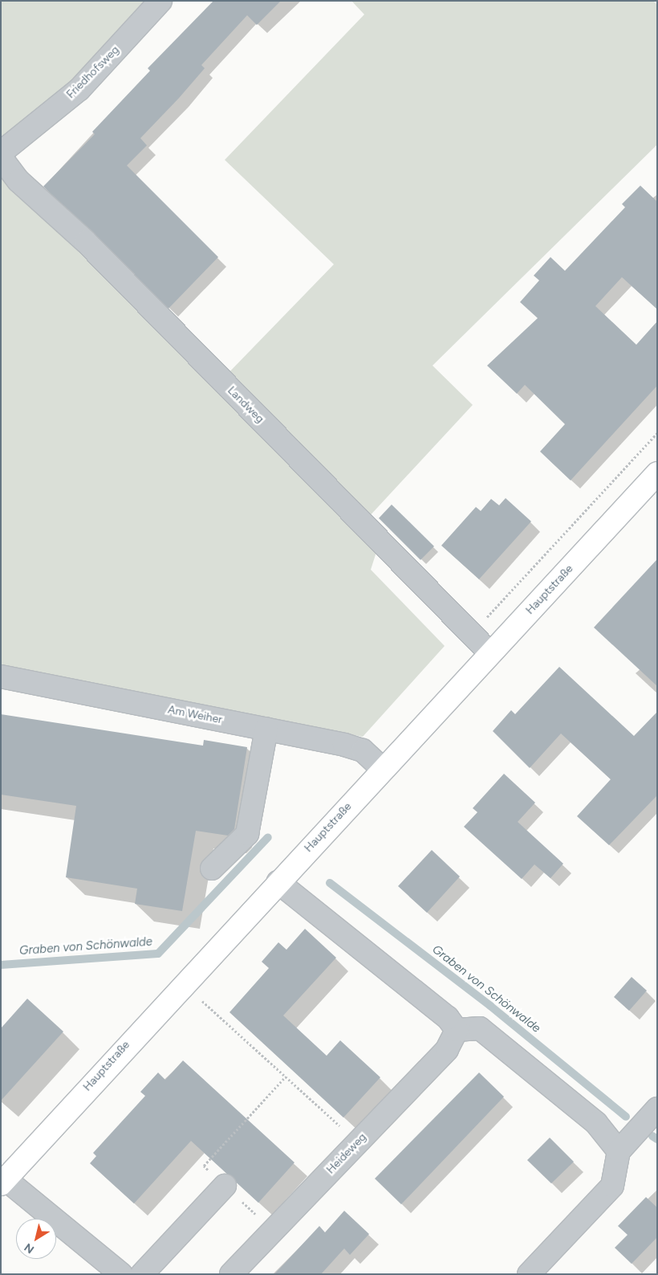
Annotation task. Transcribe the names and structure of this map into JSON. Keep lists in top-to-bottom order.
{
  "streets": {
    "main road": ["Hauptstraße"],
    "street": [
      "Friedhofsweg",
      "Landweg",
      "Am Weiher",
      "Heideweg"
    ]
  },
  "crossings": [
    ["Landweg", "Hauptstraße"],
    ["Hauptstraße", "Am Weiher"]
  ],
  "water": ["Graben von Schönwalde"],
  "north": "bottom left"
}
